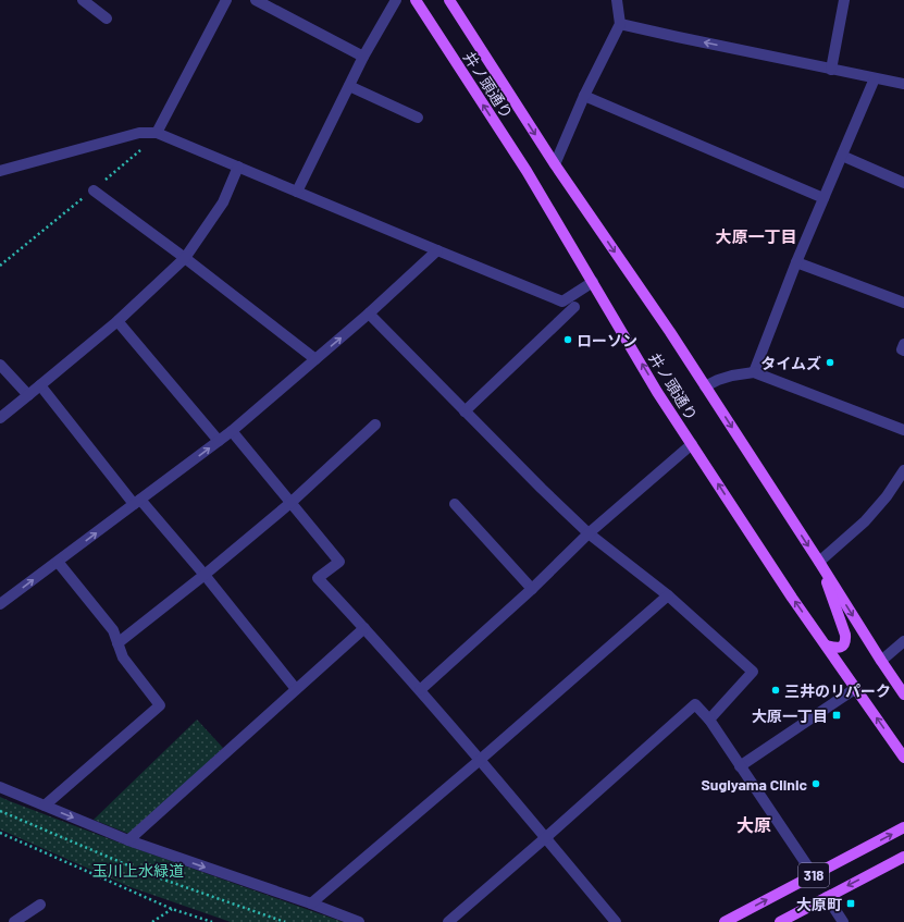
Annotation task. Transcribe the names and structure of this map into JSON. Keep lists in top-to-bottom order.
{
  "streets": {
    "main road": ["井ノ頭通り", "318"]
  },
  "districts": ["大原一丁目", "大原"],
  "parks": ["玉川上水緑道"],
  "places": {
    "other": [
      "ローソン",
      "タイムズ",
      "三井のリパーク",
      "Sugiyama Clinic"
    ],
    "transit": ["大原一丁目", "大原町"]
  }
}
